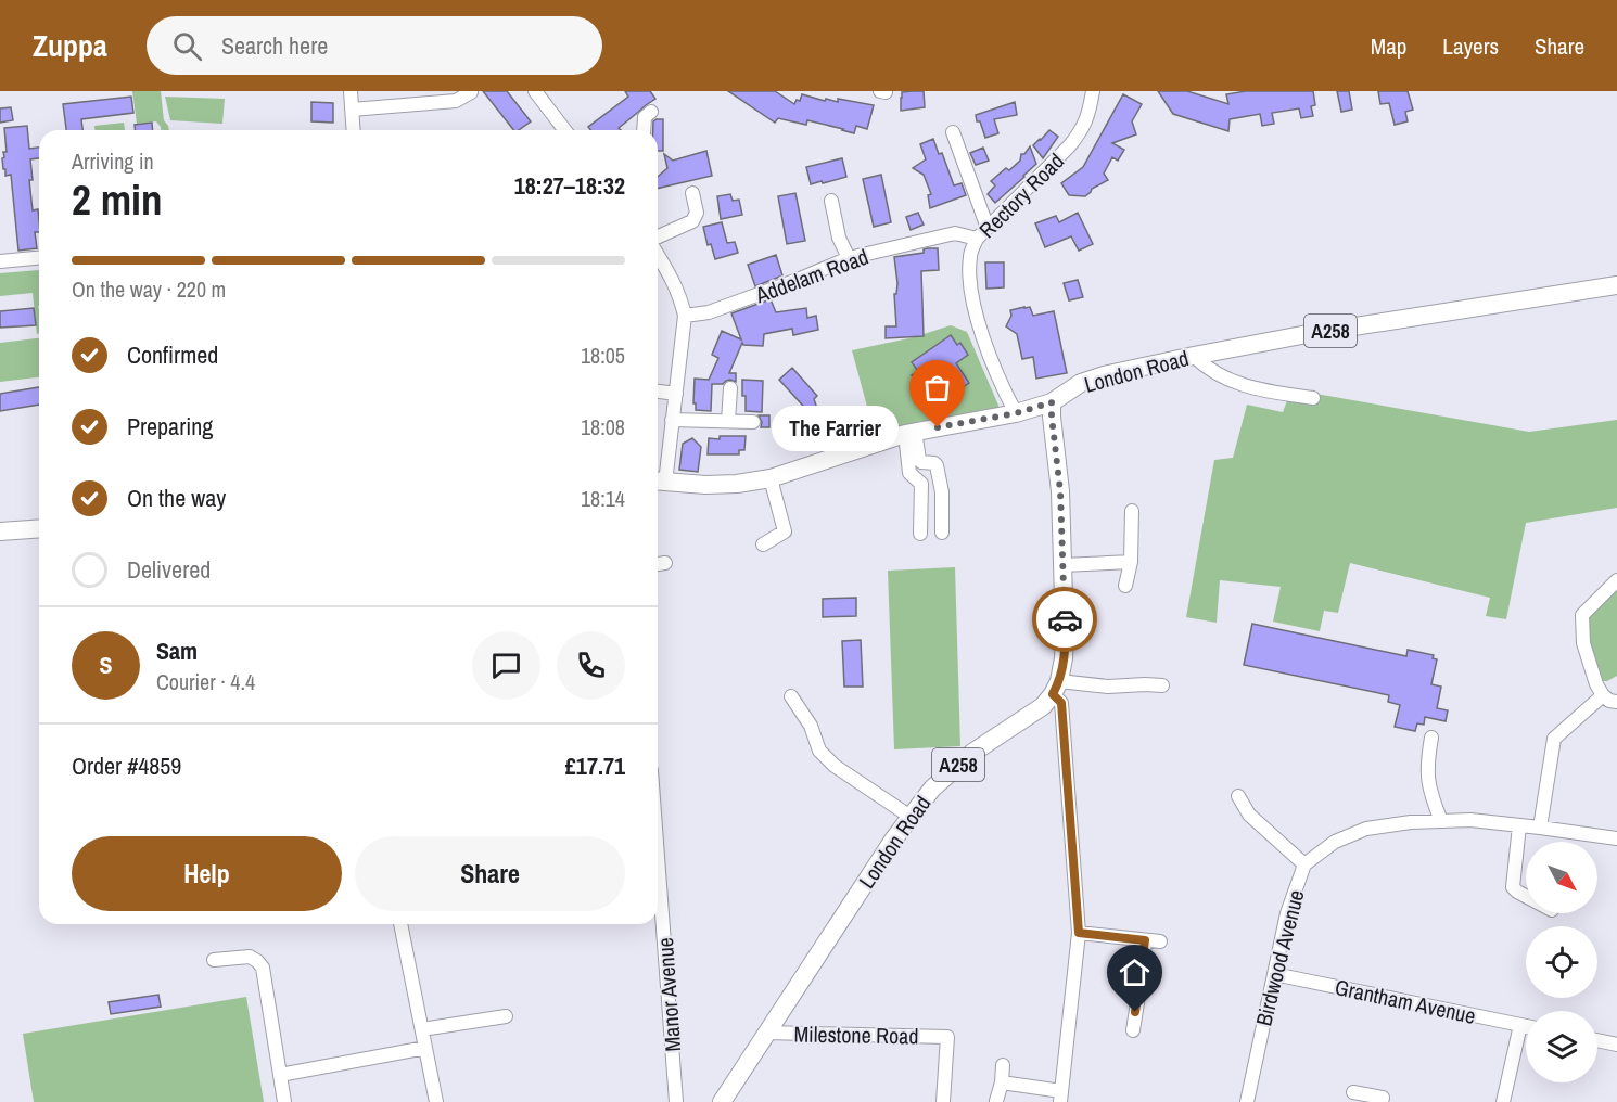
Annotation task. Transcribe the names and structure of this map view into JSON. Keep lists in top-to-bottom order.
{
  "streets": {
    "main road": ["A258", "London Road"],
    "street": [
      "Rectory Road",
      "Addelam Road",
      "Birdwood Avenue",
      "Manor Avenue",
      "Grantham Avenue",
      "Milestone Road"
    ]
  },
  "crossings": [
    ["Rectory Road", "Addelam Road"],
    ["Rectory Road", "London Road"],
    ["London Road", "Milestone Road"],
    ["Birdwood Avenue", "Grantham Avenue"]
  ],
  "places": ["The Farrier"],
  "north": "bottom right",
  "page": {
    "header": "Zuppa",
    "search": "Search here",
    "nav": ["Map", "Layers", "Share"],
    "heading": ["2 min", "Arriving in", "18:27–18:32"],
    "panel": [
      "Sam",
      "Courier · 4.4",
      "Order #4859",
      "£17.71"
    ],
    "bar": "On the way · 220 m",
    "list": [
      ["Confirmed", "18:05"],
      ["Preparing", "18:08"],
      ["On the way", "18:14"],
      "Delivered"
    ],
    "bubble": "The Farrier",
    "round": "S",
    "buttons": ["Help", "Share"]
  }
}
